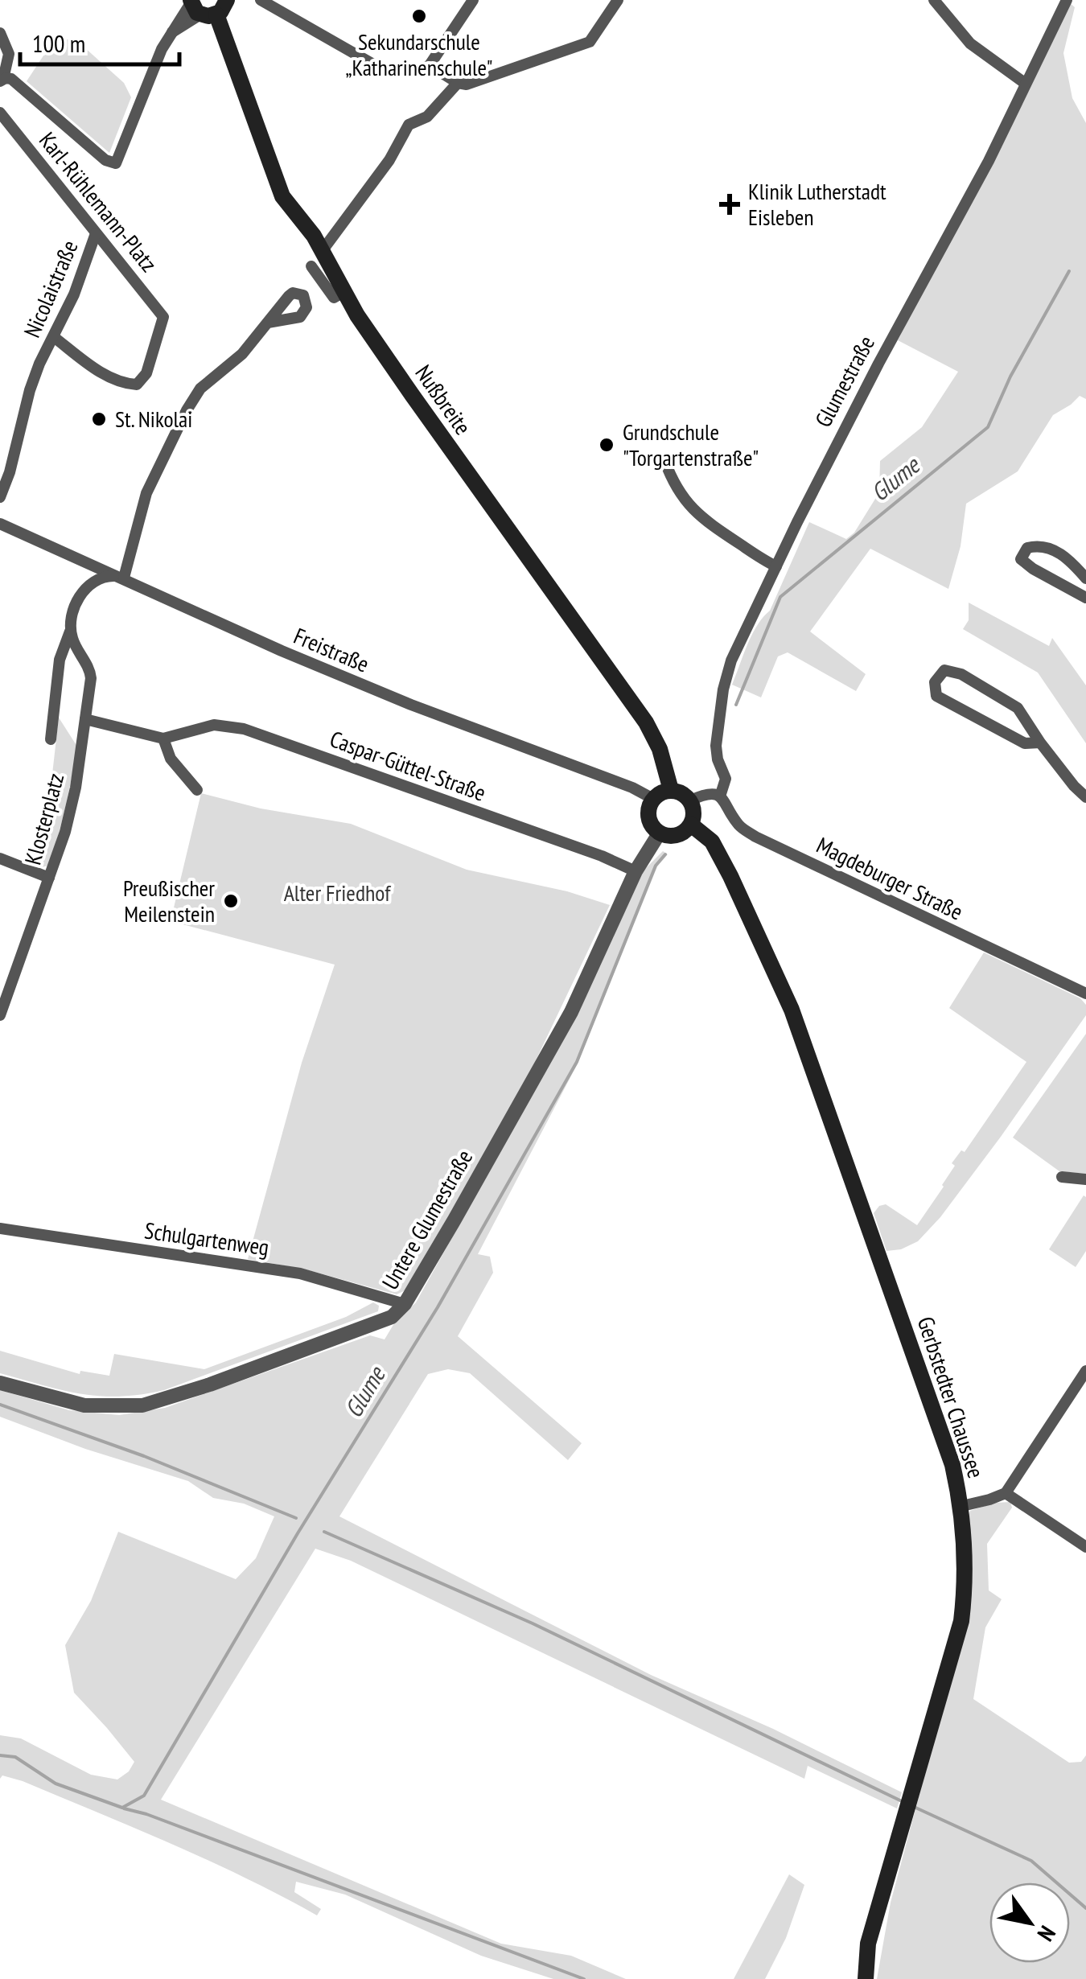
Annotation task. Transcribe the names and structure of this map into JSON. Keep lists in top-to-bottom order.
{
  "streets": {
    "main road": ["Nußbreite", "Gerbstedter Chaussee"],
    "street": [
      "Karl-Rühlemann-Platz",
      "Nicolaistraße",
      "Glumestraße",
      "Freistraße",
      "Caspar-Güttel-Straße",
      "Klosterplatz",
      "Magdeburger Straße",
      "Untere Glumestraße",
      "Schulgartenweg"
    ]
  },
  "crossings": [
    ["Karl-Rühlemann-Platz", "Nicolaistraße"],
    ["Karl-Rühlemann-Platz", "Nußbreite"],
    ["Glumestraße", "Magdeburger Straße"],
    ["Nußbreite", "Freistraße"],
    ["Nußbreite", "Gerbstedter Chaussee"],
    ["Freistraße", "Klosterplatz"],
    ["Freistraße", "Gerbstedter Chaussee"],
    ["Caspar-Güttel-Straße", "Untere Glumestraße"],
    ["Untere Glumestraße", "Schulgartenweg"]
  ],
  "water": ["Glume"],
  "parks": ["Alter Friedhof"],
  "places": {
    "other": [
      "Sekundarschule „Katharinenschule\"",
      "St. Nikolai",
      "Grundschule \"Torgartenstraße\"",
      "Preußischer Meilenstein"
    ],
    "health": ["Klinik Lutherstadt Eisleben"]
  },
  "scale_bar": "100 m",
  "north": "bottom right"
}
